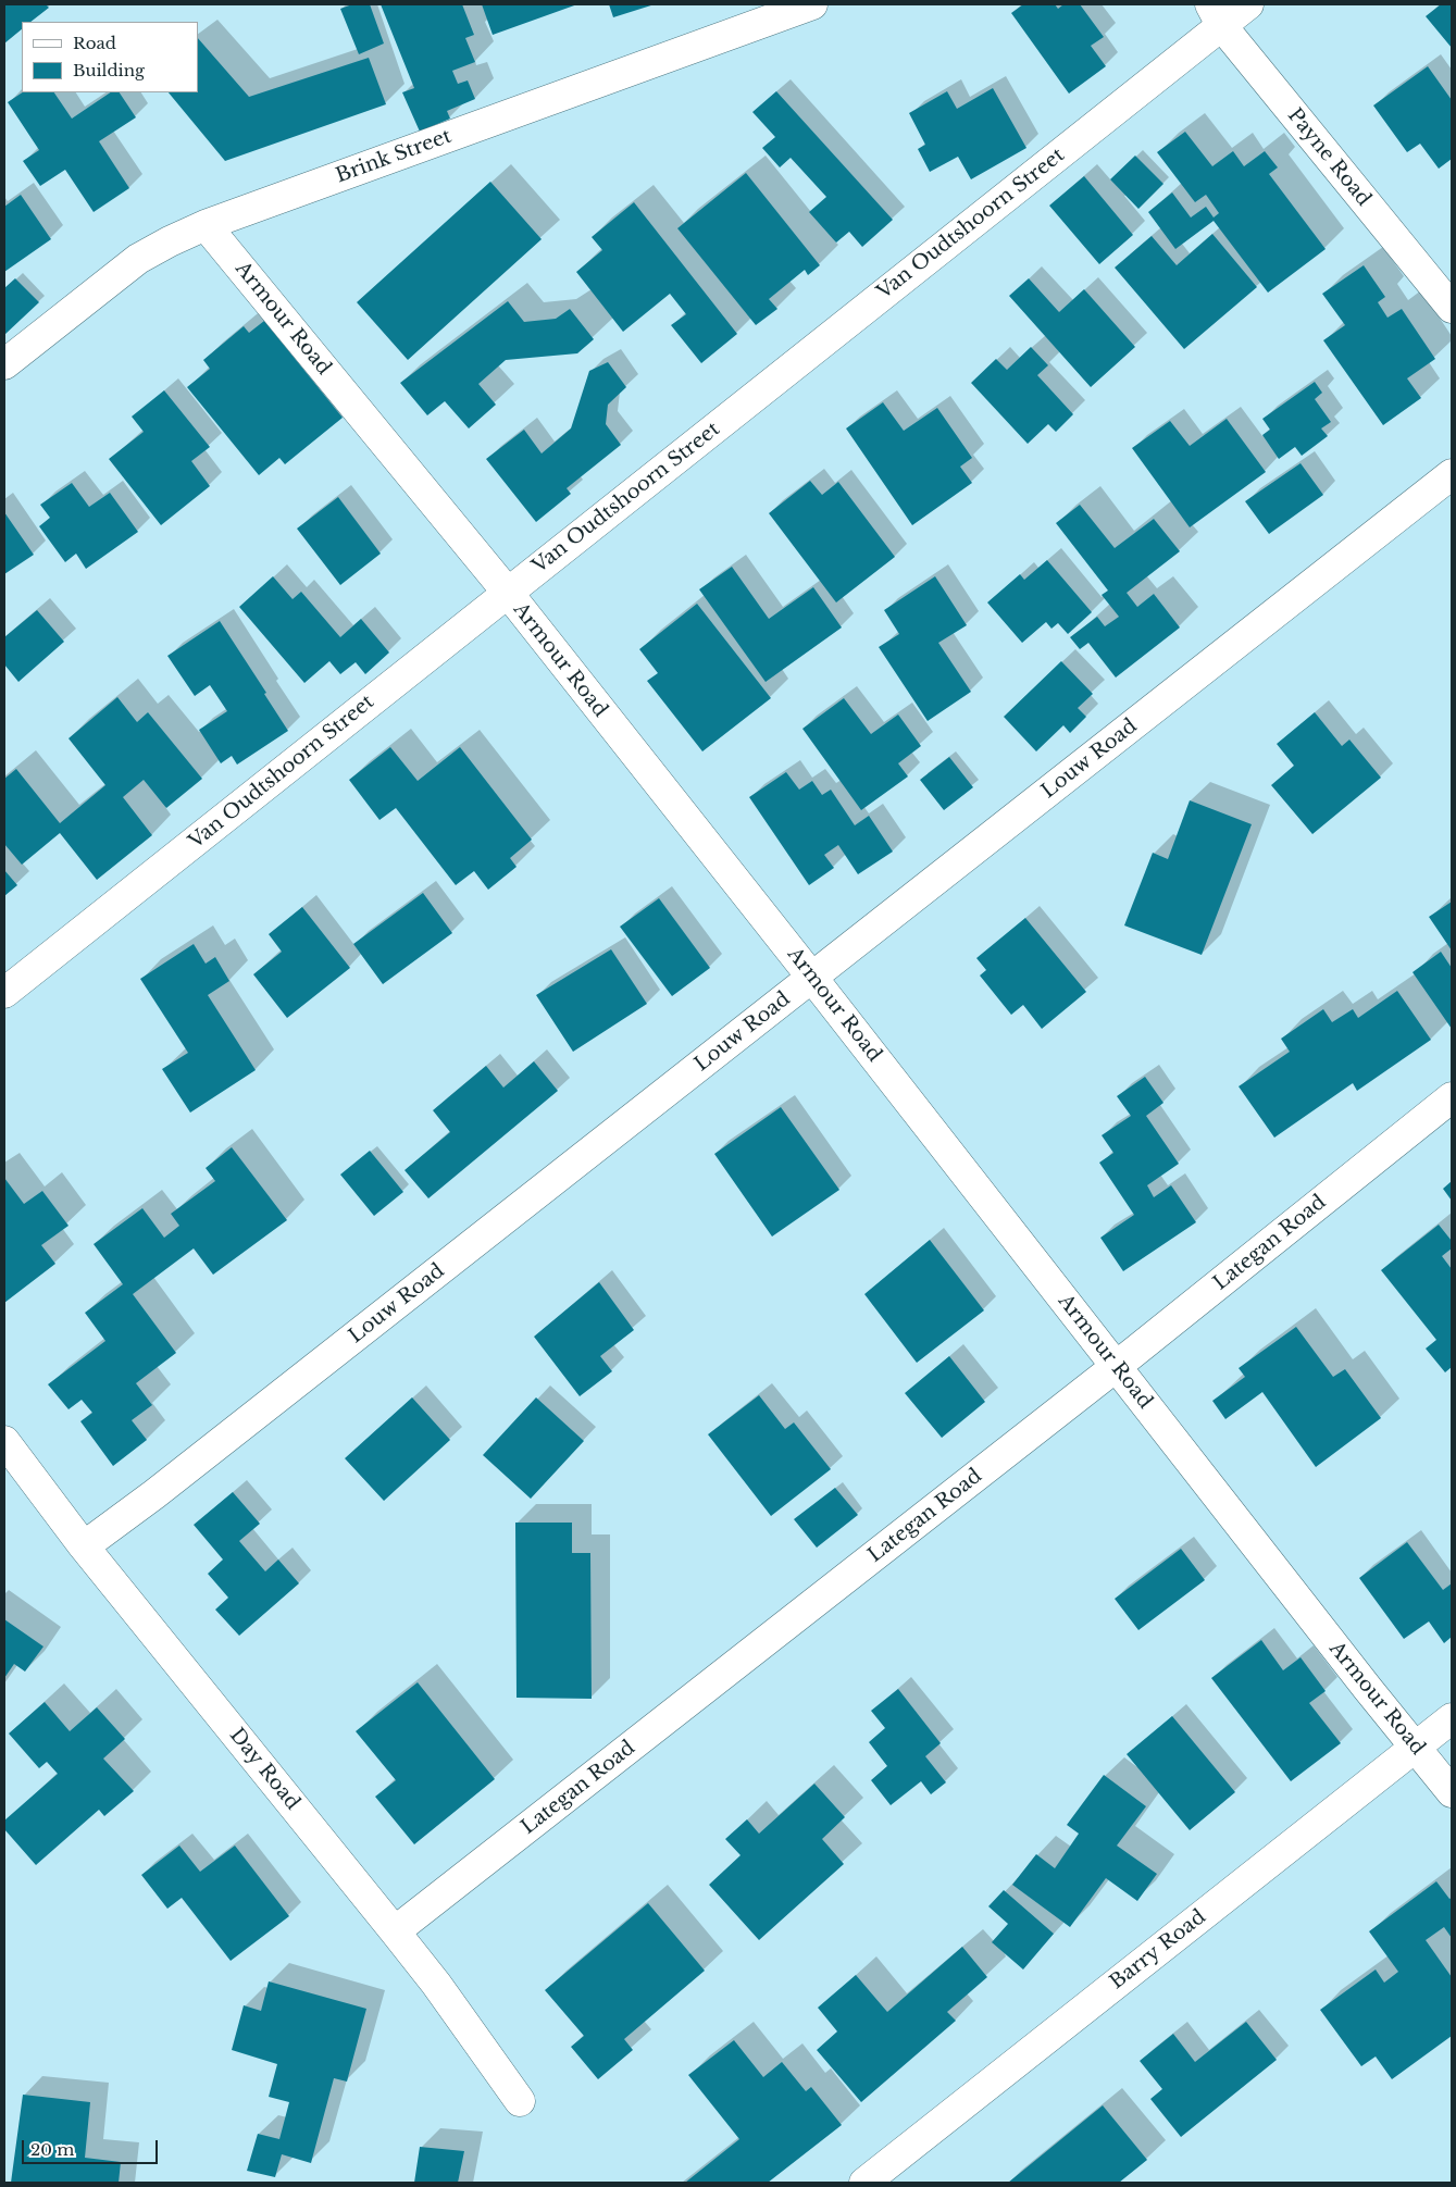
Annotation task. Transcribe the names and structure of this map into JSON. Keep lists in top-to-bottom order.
{
  "streets": {
    "street": [
      "Brink Street",
      "Payne Road",
      "Van Oudtshoorn Street",
      "Armour Road",
      "Louw Road",
      "Lategan Road",
      "Day Road",
      "Barry Road"
    ]
  },
  "crossings": [
    ["Brink Street", "Armour Road"],
    ["Payne Road", "Van Oudtshoorn Street"],
    ["Van Oudtshoorn Street", "Armour Road"],
    ["Armour Road", "Louw Road"],
    ["Armour Road", "Lategan Road"],
    ["Armour Road", "Barry Road"],
    ["Louw Road", "Day Road"],
    ["Lategan Road", "Day Road"]
  ],
  "legend": ["Road", "Building"],
  "scale_bar": "20 m"
}
